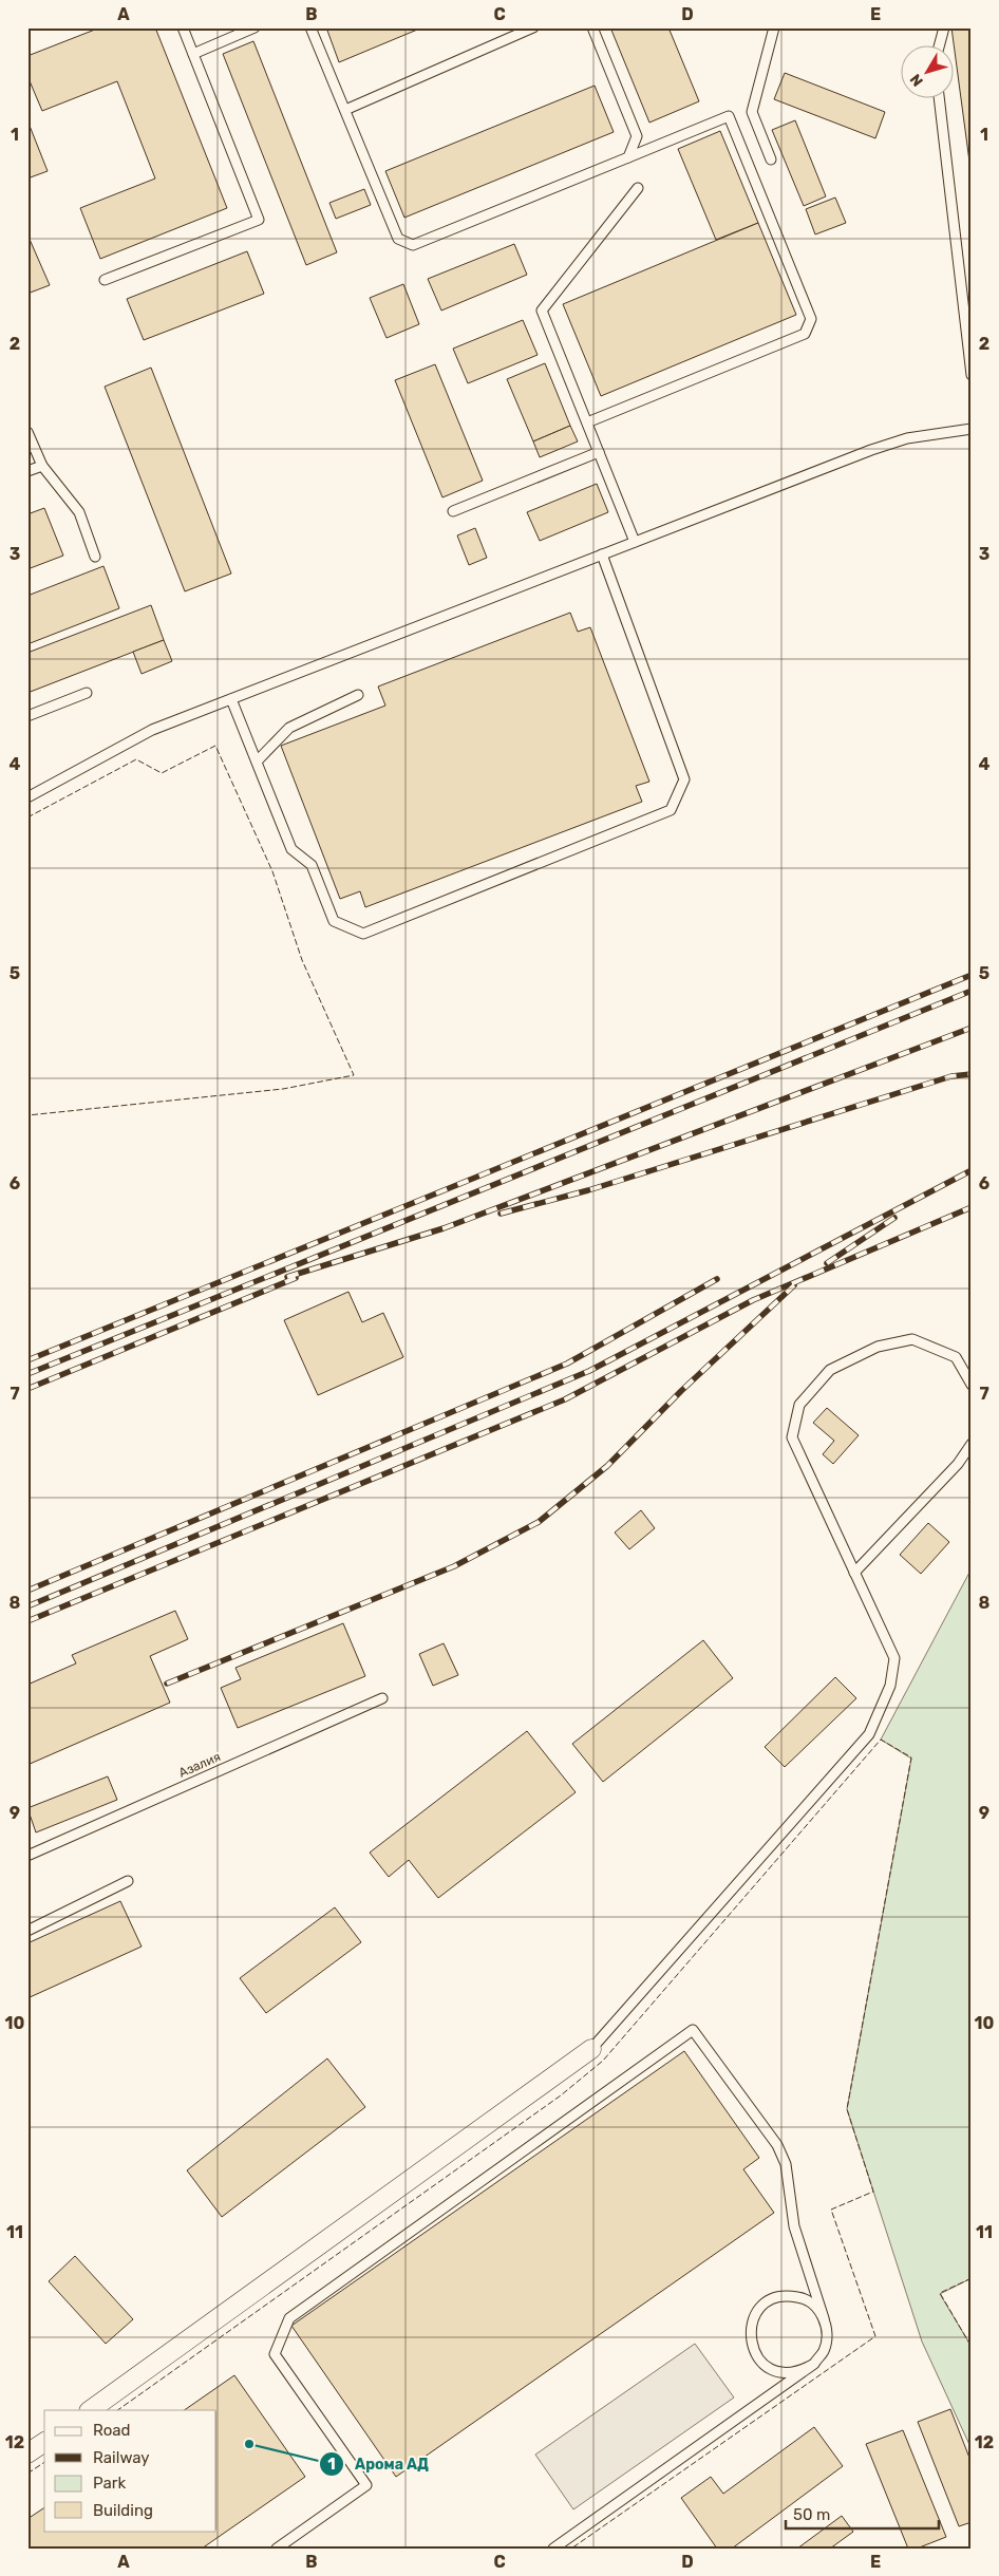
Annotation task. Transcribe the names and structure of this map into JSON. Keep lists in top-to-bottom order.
{
  "streets": {
    "lane": ["Азалия"]
  },
  "places": ["Арома АД"],
  "legend": [
    "Road",
    "Railway",
    "Park",
    "Building"
  ],
  "scale_bar": "50 m",
  "north": "bottom left",
  "grid": {
    "columns": [
      "A",
      "B",
      "C",
      "D",
      "E"
    ],
    "rows": [
      "1",
      "2",
      "3",
      "4",
      "5",
      "6",
      "7",
      "8",
      "9",
      "10",
      "11",
      "12"
    ]
  }
}
